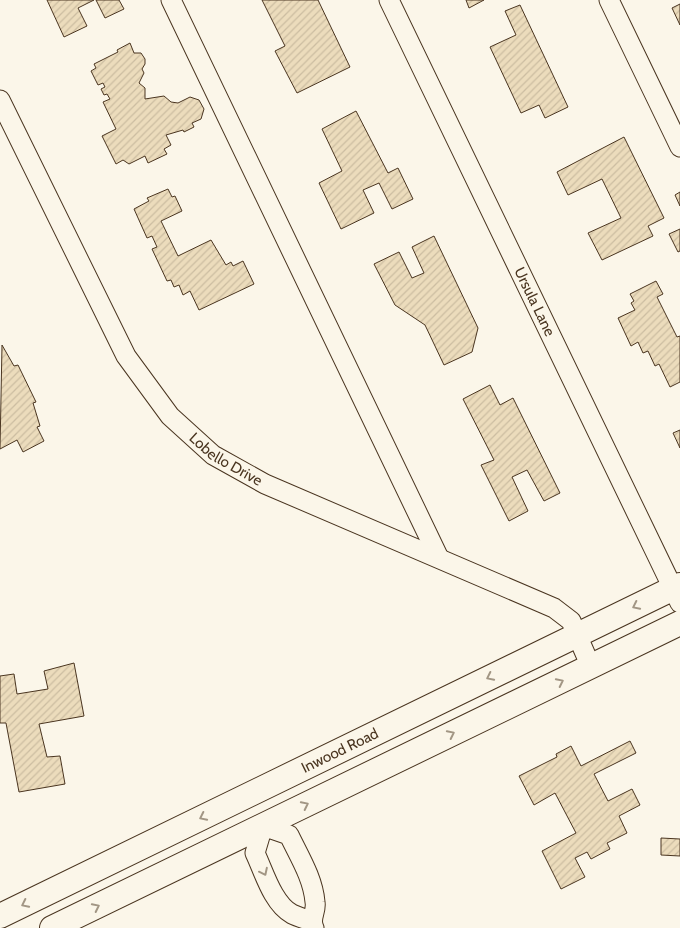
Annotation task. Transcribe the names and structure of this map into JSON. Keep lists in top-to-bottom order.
{
  "streets": {
    "main road": ["Inwood Road"],
    "street": ["Ursula Lane", "Lobello Drive"]
  },
  "crossings": [
    ["Ursula Lane", "Inwood Road"],
    ["Lobello Drive", "Inwood Road"]
  ]
}
